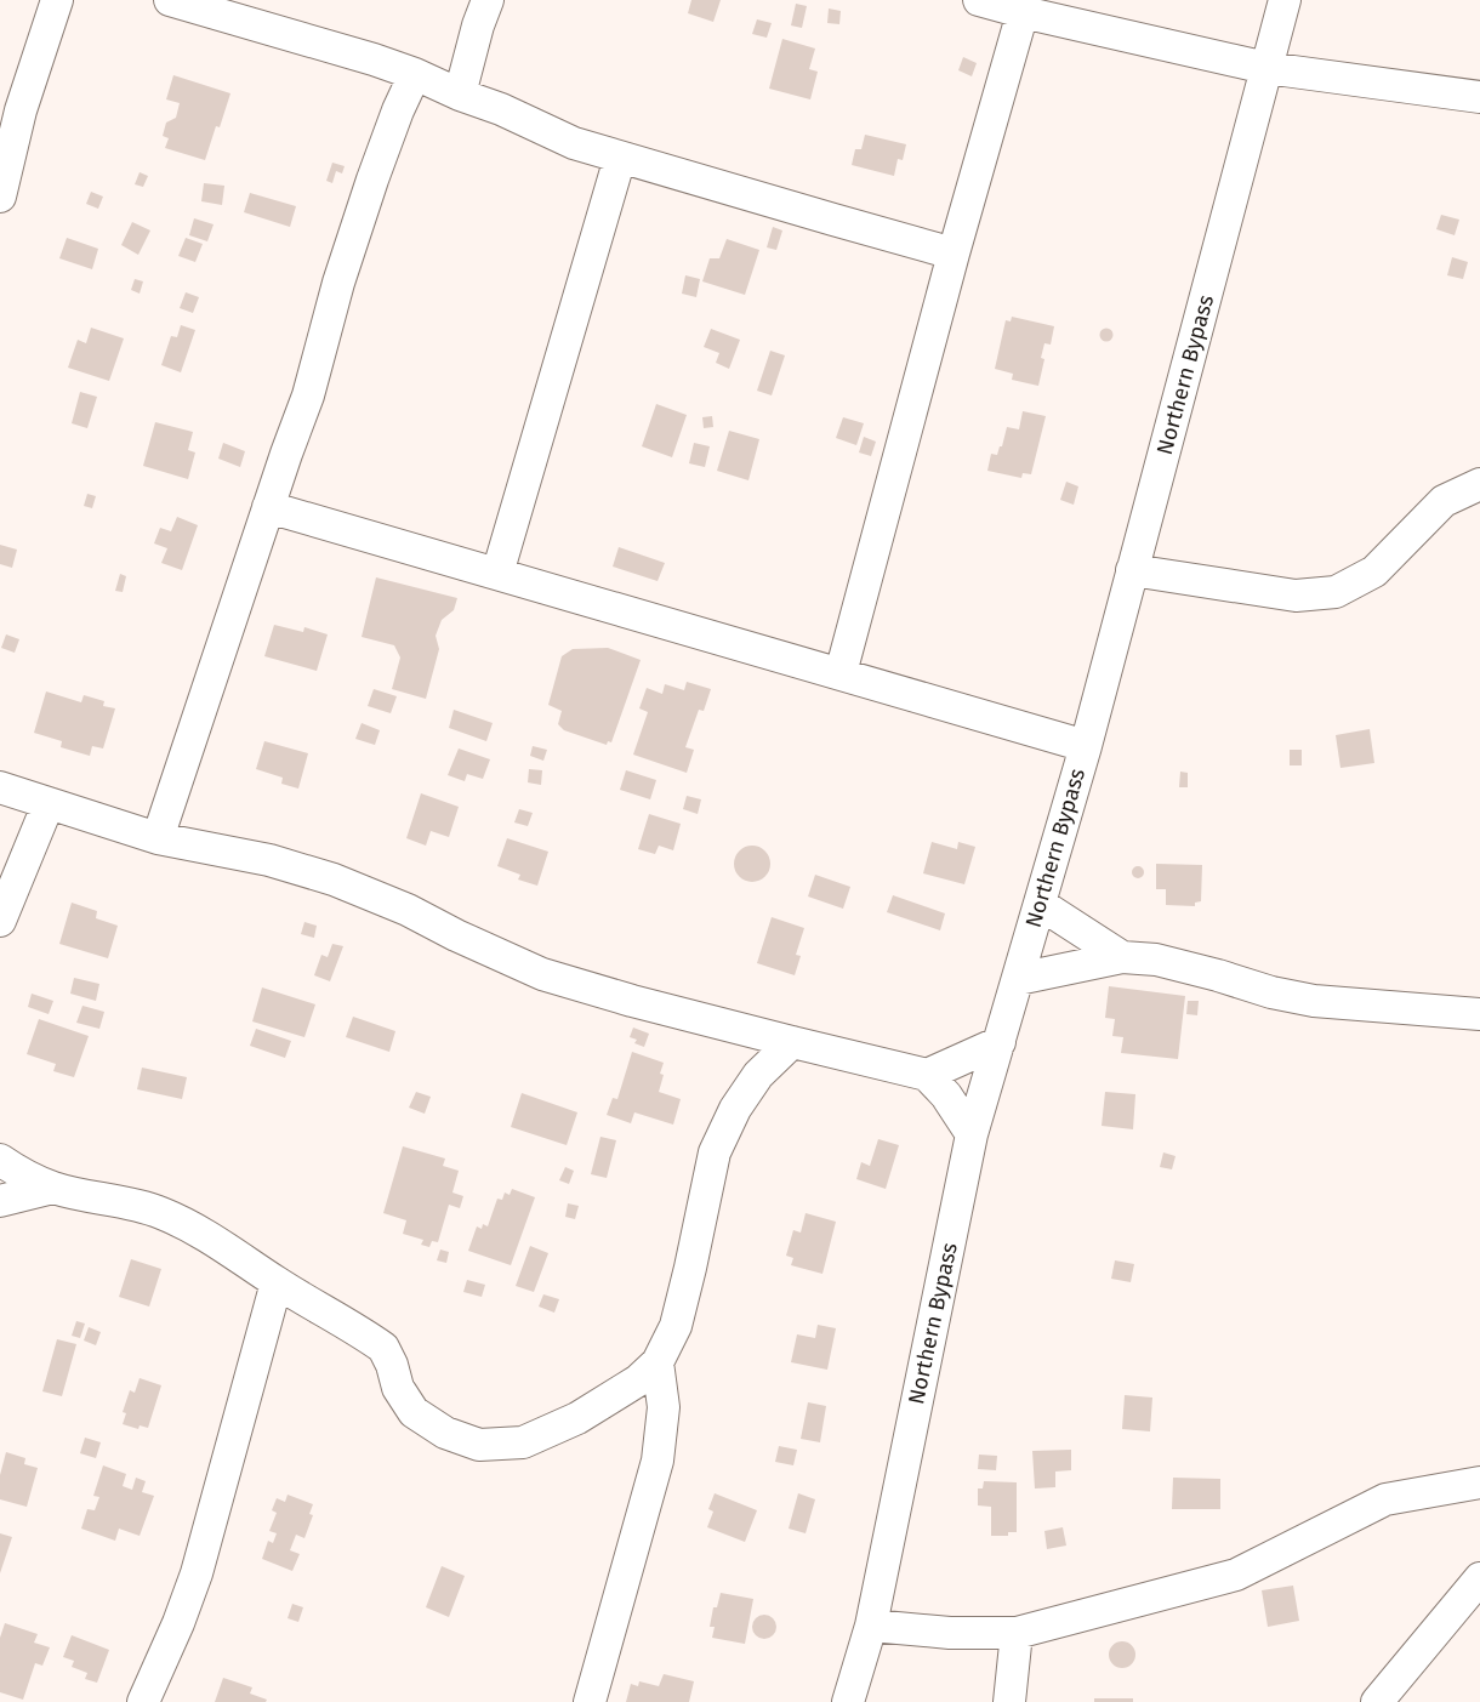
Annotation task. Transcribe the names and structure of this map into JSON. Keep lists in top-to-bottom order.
{
  "streets": {
    "street": ["Northern Bypass"]
  }
}
